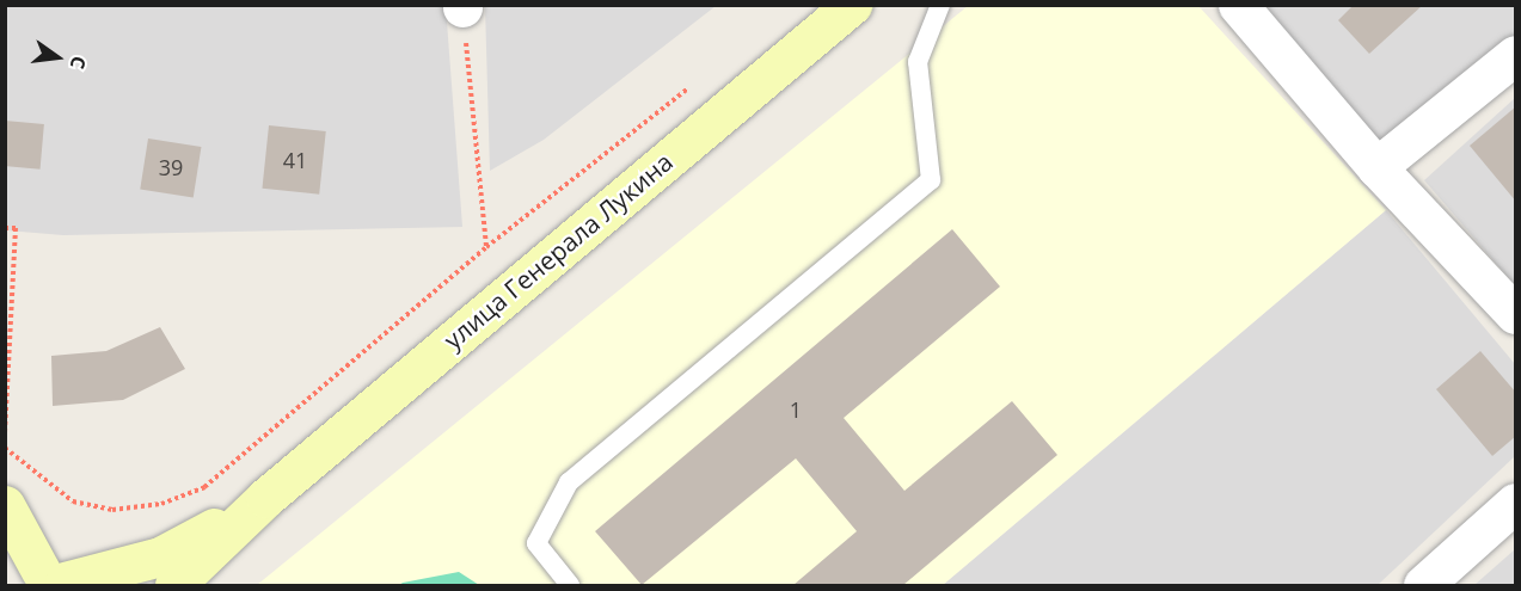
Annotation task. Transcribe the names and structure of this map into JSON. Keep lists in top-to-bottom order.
{
  "streets": {
    "main road": ["улица Генерала Лукина"]
  },
  "house_numbers": ["41", "39", "1"],
  "north": "right"
}
